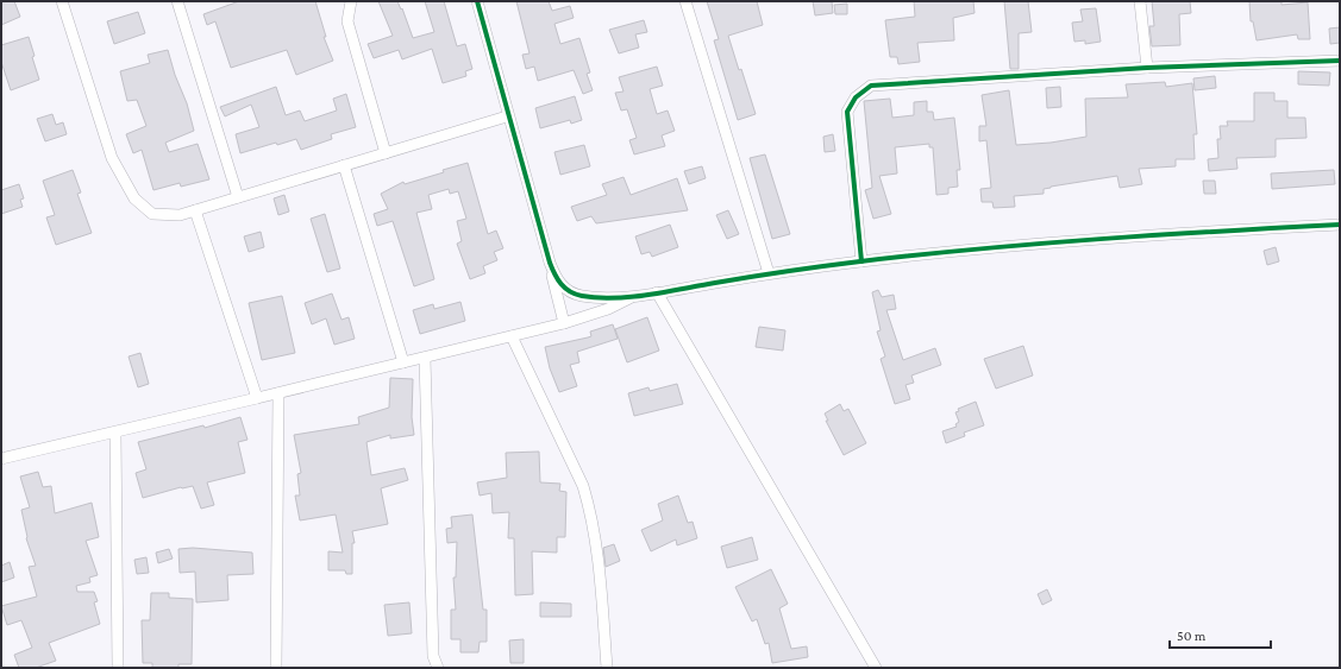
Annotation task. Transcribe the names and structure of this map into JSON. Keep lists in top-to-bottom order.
{
  "scale_bar": "50 m"
}
